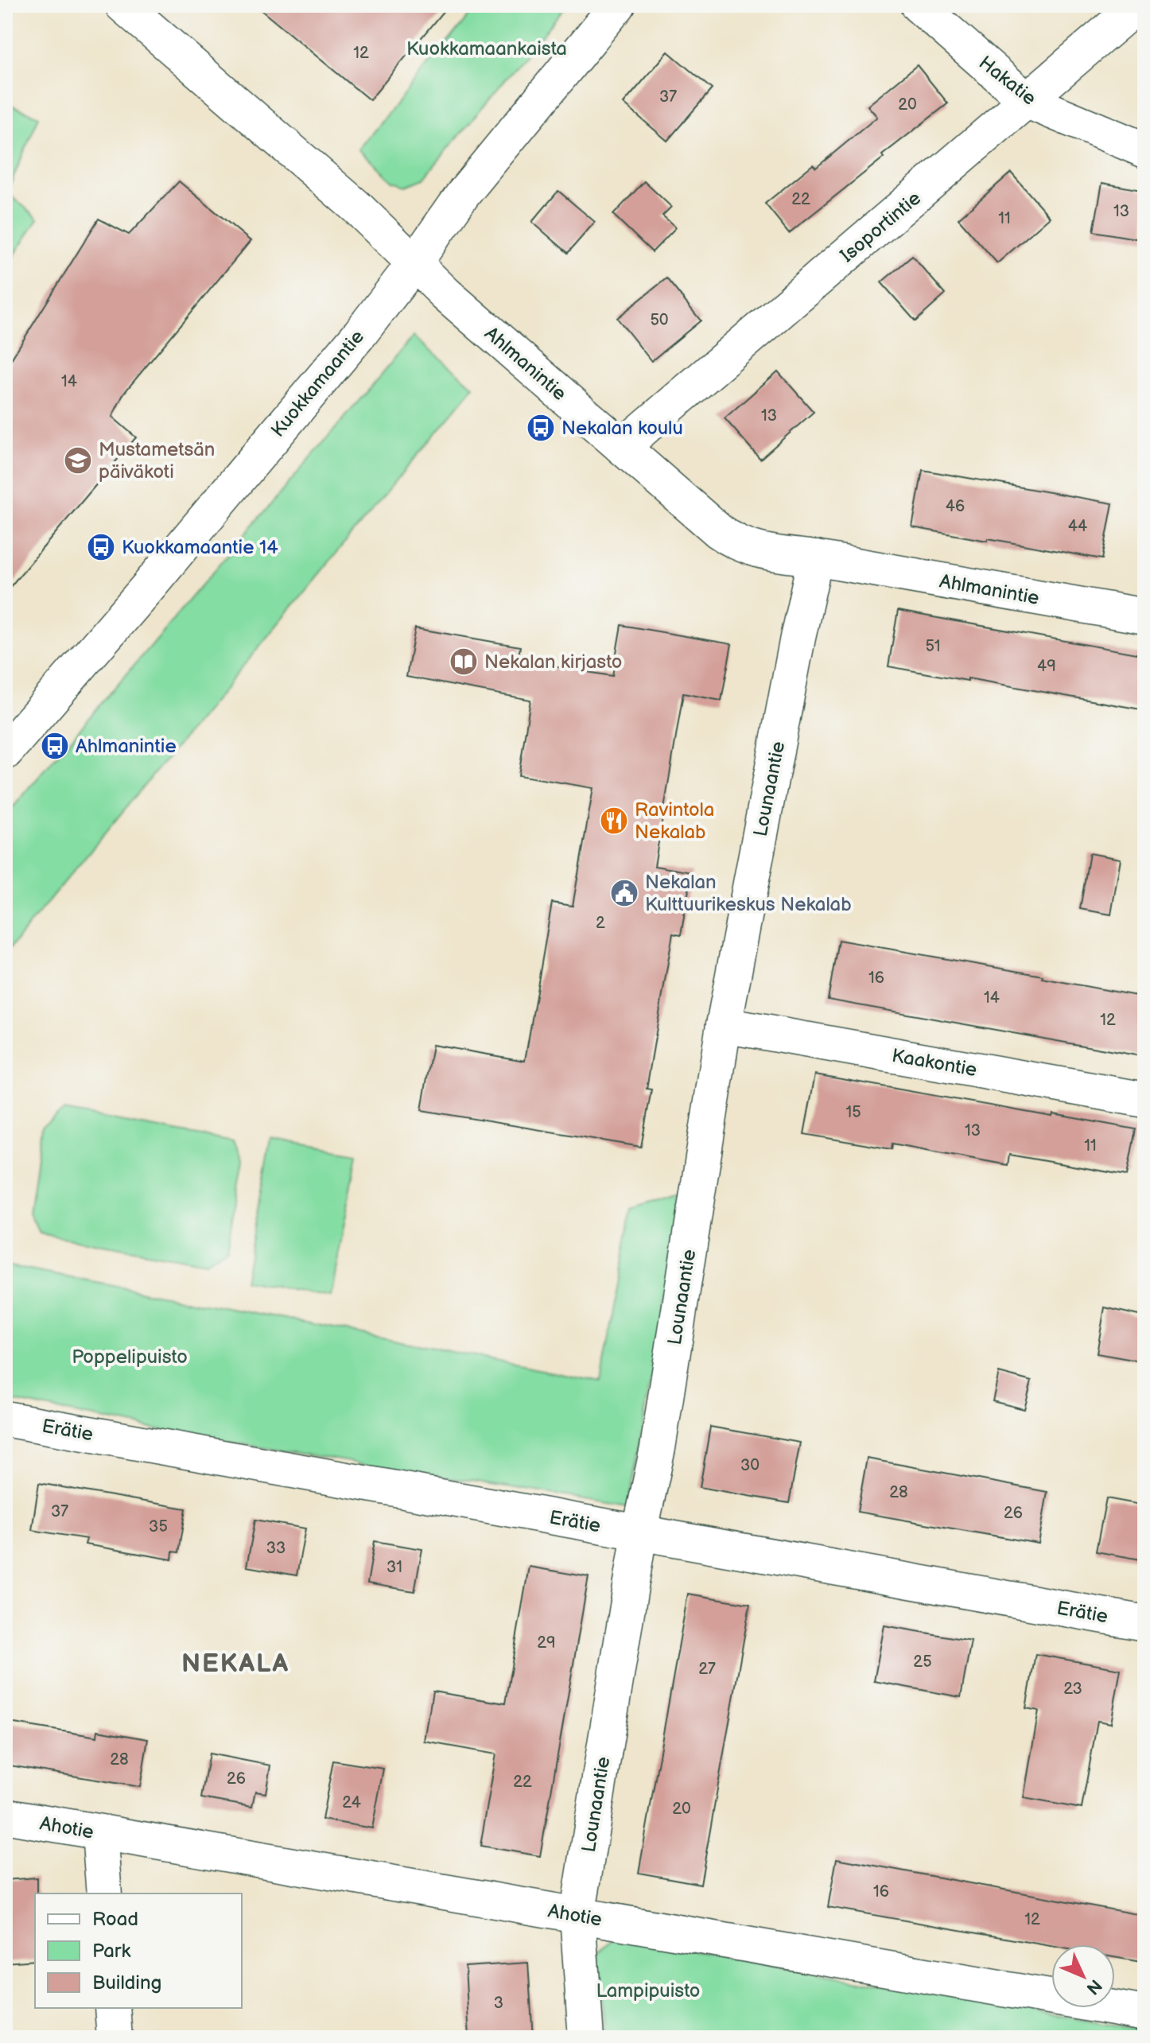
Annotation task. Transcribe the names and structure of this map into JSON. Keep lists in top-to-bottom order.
{
  "streets": {
    "street": [
      "Hakatie",
      "Isoportintie",
      "Ahlmanintie",
      "Kuokkamaantie",
      "Lounaantie",
      "Kaakontie",
      "Erätie",
      "Ahotie"
    ]
  },
  "crossings": [
    ["Hakatie", "Isoportintie"],
    ["Isoportintie", "Ahlmanintie"],
    ["Ahlmanintie", "Kuokkamaantie"],
    ["Ahlmanintie", "Lounaantie"],
    ["Lounaantie", "Kaakontie"],
    ["Lounaantie", "Erätie"],
    ["Lounaantie", "Ahotie"]
  ],
  "districts": ["NEKALA"],
  "parks": ["Kuokkamaankaista", "Poppelipuisto", "Lampipuisto"],
  "places": {
    "bus stop": ["Nekalan koulu", "Kuokkamaantie 14", "Ahlmanintie"],
    "school or university": ["Mustametsän päiväkoti"],
    "library": ["Nekalan kirjasto"],
    "restaurant": ["Ravintola Nekalab"],
    "public building": ["Nekalan Kulttuurikeskus Nekalab"]
  },
  "house_numbers": [
    "12",
    "37",
    "20",
    "22",
    "13",
    "11",
    "50",
    "14",
    "13",
    "46",
    "44",
    "51",
    "49",
    "2",
    "16",
    "14",
    "12",
    "15",
    "13",
    "11",
    "30",
    "28",
    "37",
    "26",
    "35",
    "33",
    "31",
    "29",
    "25",
    "27",
    "23",
    "28",
    "26",
    "22",
    "24",
    "20",
    "16",
    "12",
    "3"
  ],
  "legend": ["Road", "Park", "Building"],
  "north": "bottom right"
}
